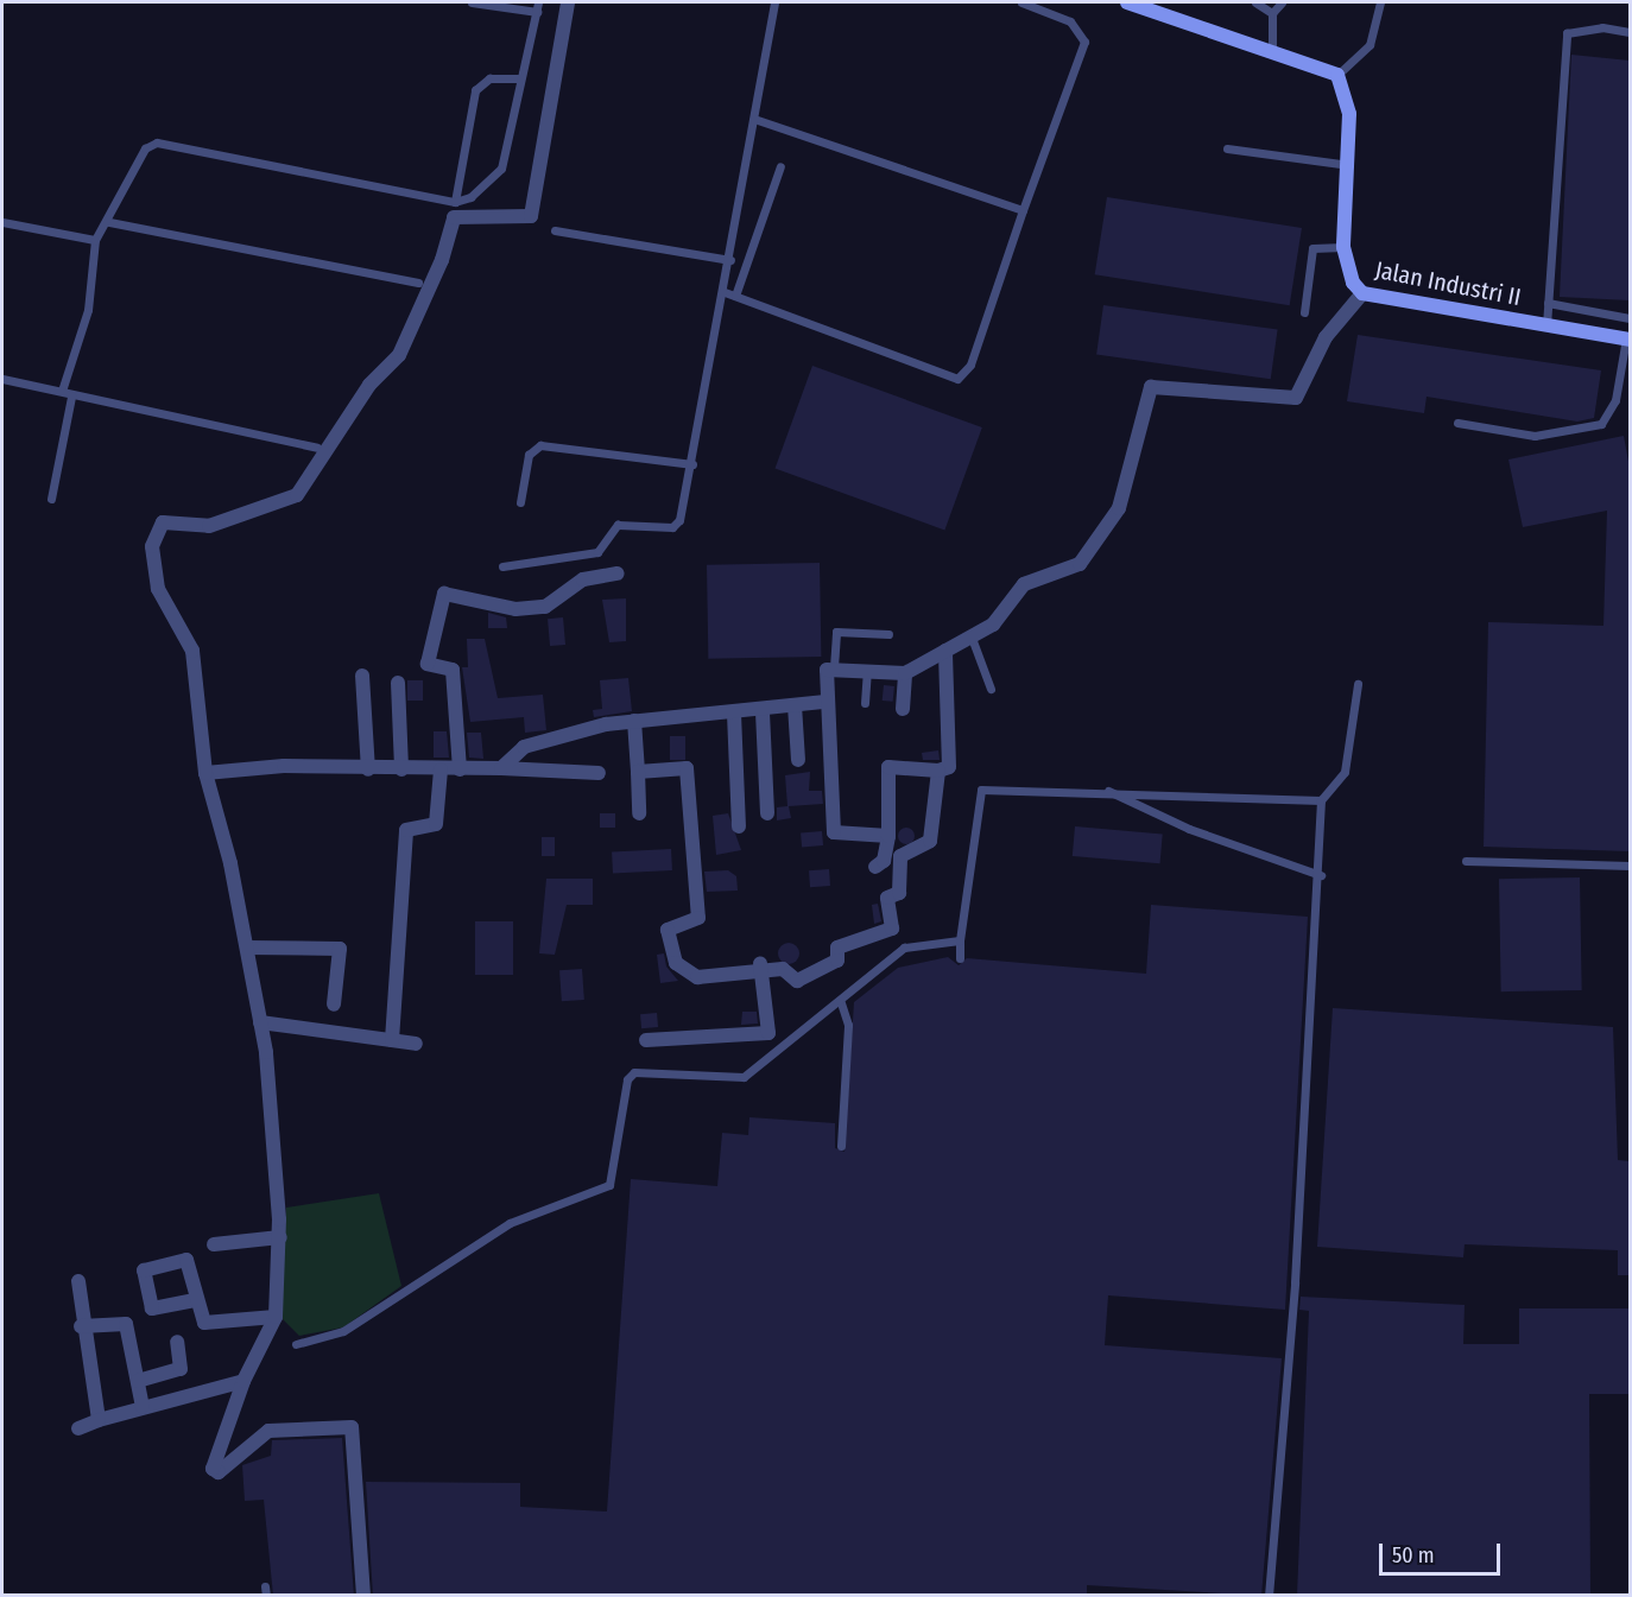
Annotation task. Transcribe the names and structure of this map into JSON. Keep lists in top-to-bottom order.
{
  "streets": {
    "main road": ["Jalan Industri II"]
  },
  "scale_bar": "50 m"
}
